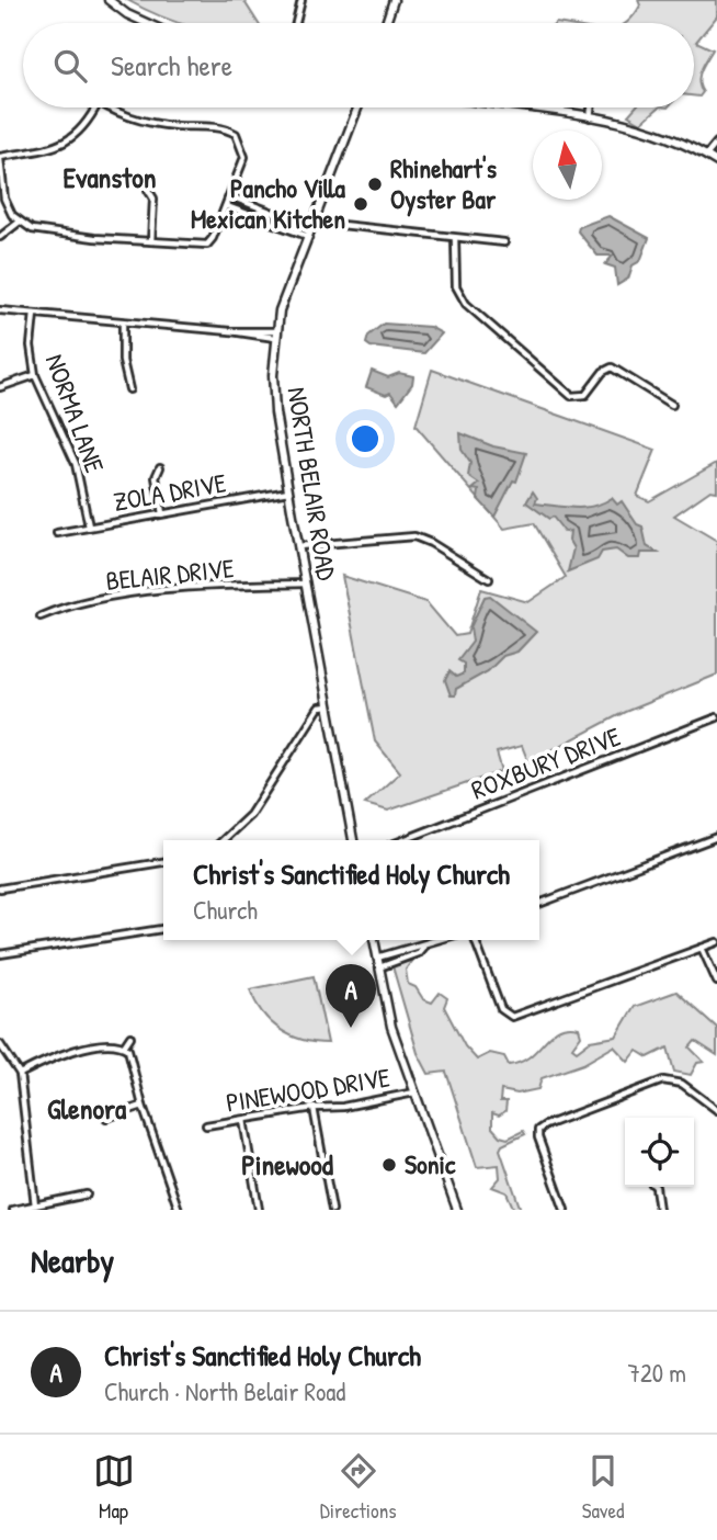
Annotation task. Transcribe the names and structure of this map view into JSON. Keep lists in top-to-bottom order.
{
  "streets": {
    "main road": ["NORTH BELAIR ROAD"],
    "street": [
      "NORMA LANE",
      "ZOLA DRIVE",
      "BELAIR DRIVE",
      "ROXBURY DRIVE",
      "PINEWOOD DRIVE"
    ]
  },
  "crossings": [
    ["NORMA LANE", "ZOLA DRIVE"],
    ["NORTH BELAIR ROAD", "ZOLA DRIVE"],
    ["NORTH BELAIR ROAD", "BELAIR DRIVE"]
  ],
  "districts": ["Evanston", "Glenora", "Pinewood"],
  "places": ["Rhinehart's Oyster Bar", "Pancho Villa Mexican Kitchen", "Sonic"],
  "north": "top",
  "page": {
    "search": "Search here",
    "popup": ["Christ's Sanctified Holy Church", "Church"],
    "pins": "A",
    "heading": "Nearby",
    "list": [
      {
        "mark": "A",
        "name": "Christ's Sanctified Holy Church",
        "note": "Church · North Belair Road",
        "value": "720 m"
      }
    ],
    "nav": ["Map", "Directions", "Saved"]
  }
}
